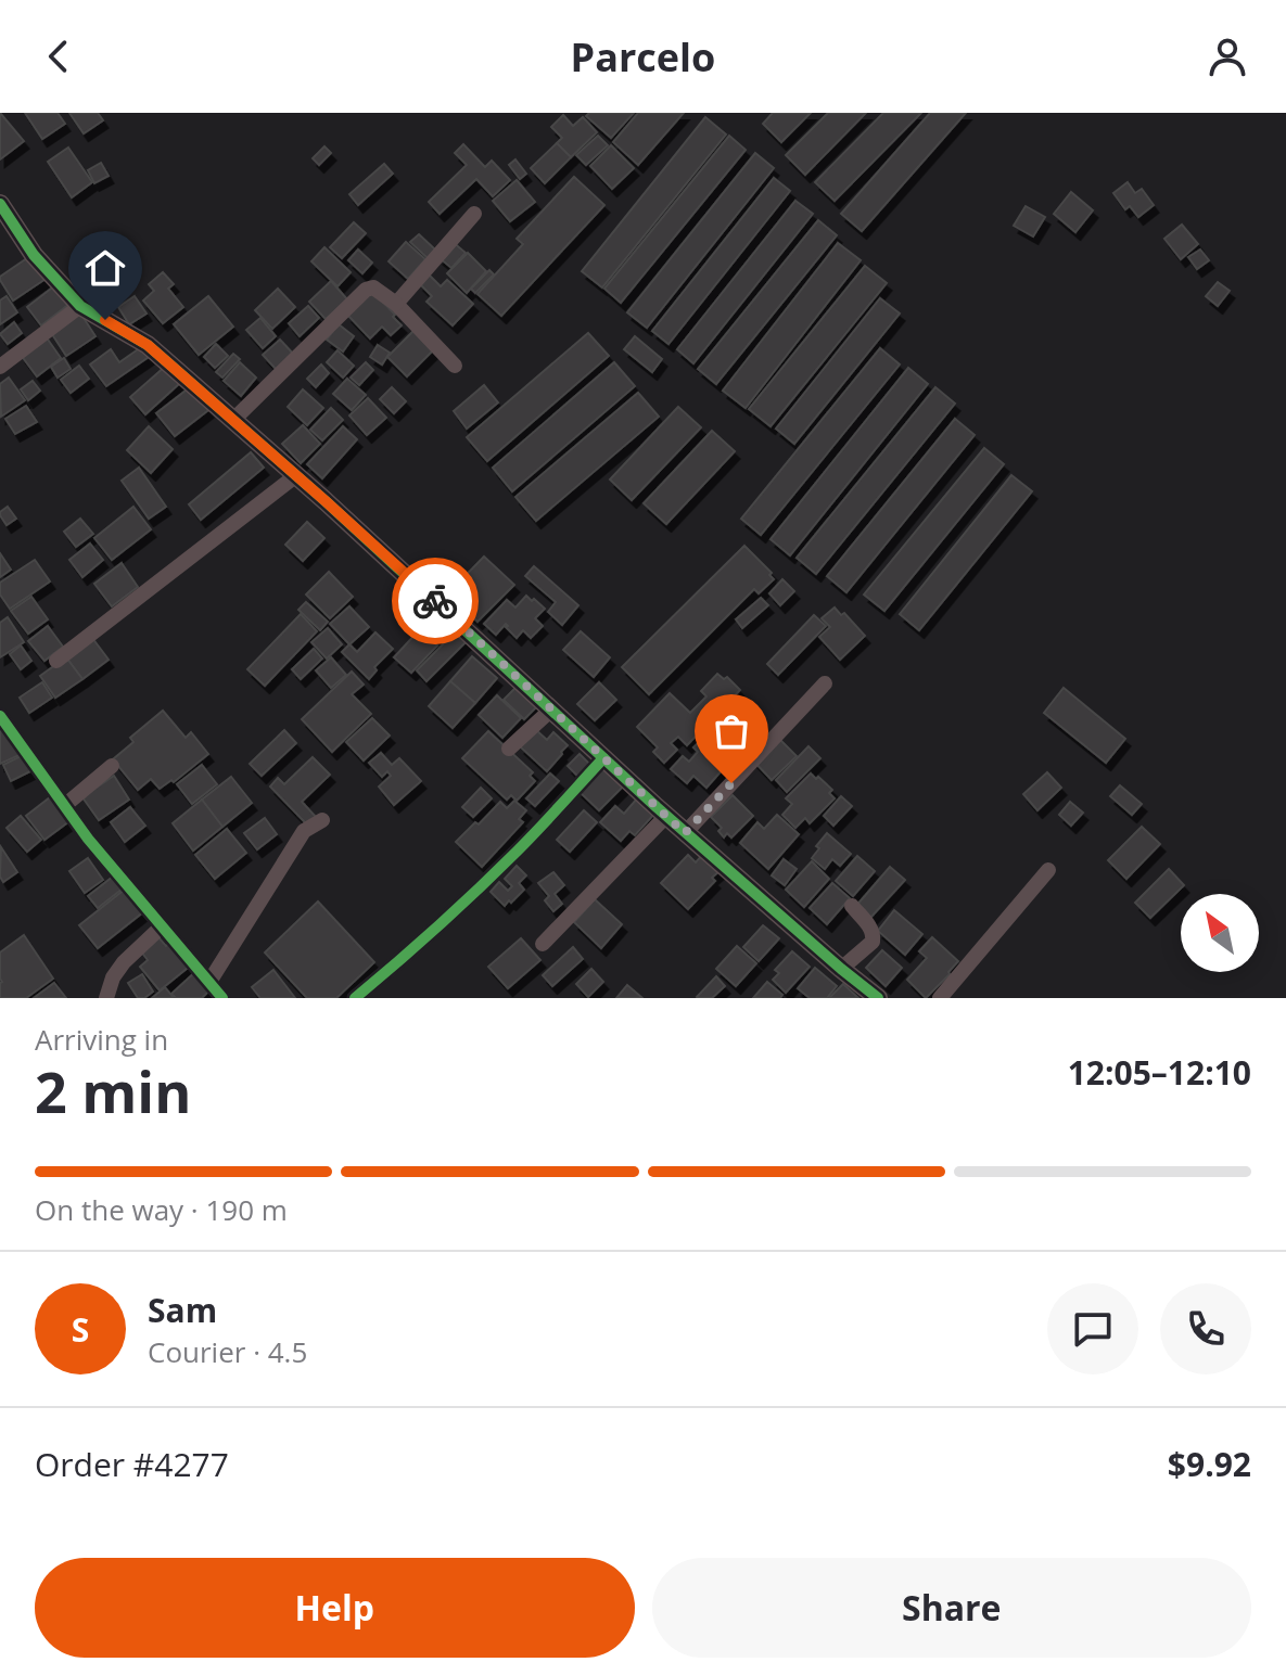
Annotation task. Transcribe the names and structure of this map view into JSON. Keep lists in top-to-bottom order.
{
  "north": "top left",
  "page": {
    "header": "Parcelo",
    "heading": ["2 min", "Arriving in", "12:05–12:10"],
    "panel": [
      "Sam",
      "Courier · 4.5",
      "Order #4277",
      "$9.92"
    ],
    "bar": "On the way · 190 m",
    "round": "S",
    "buttons": ["Help", "Share"]
  }
}
